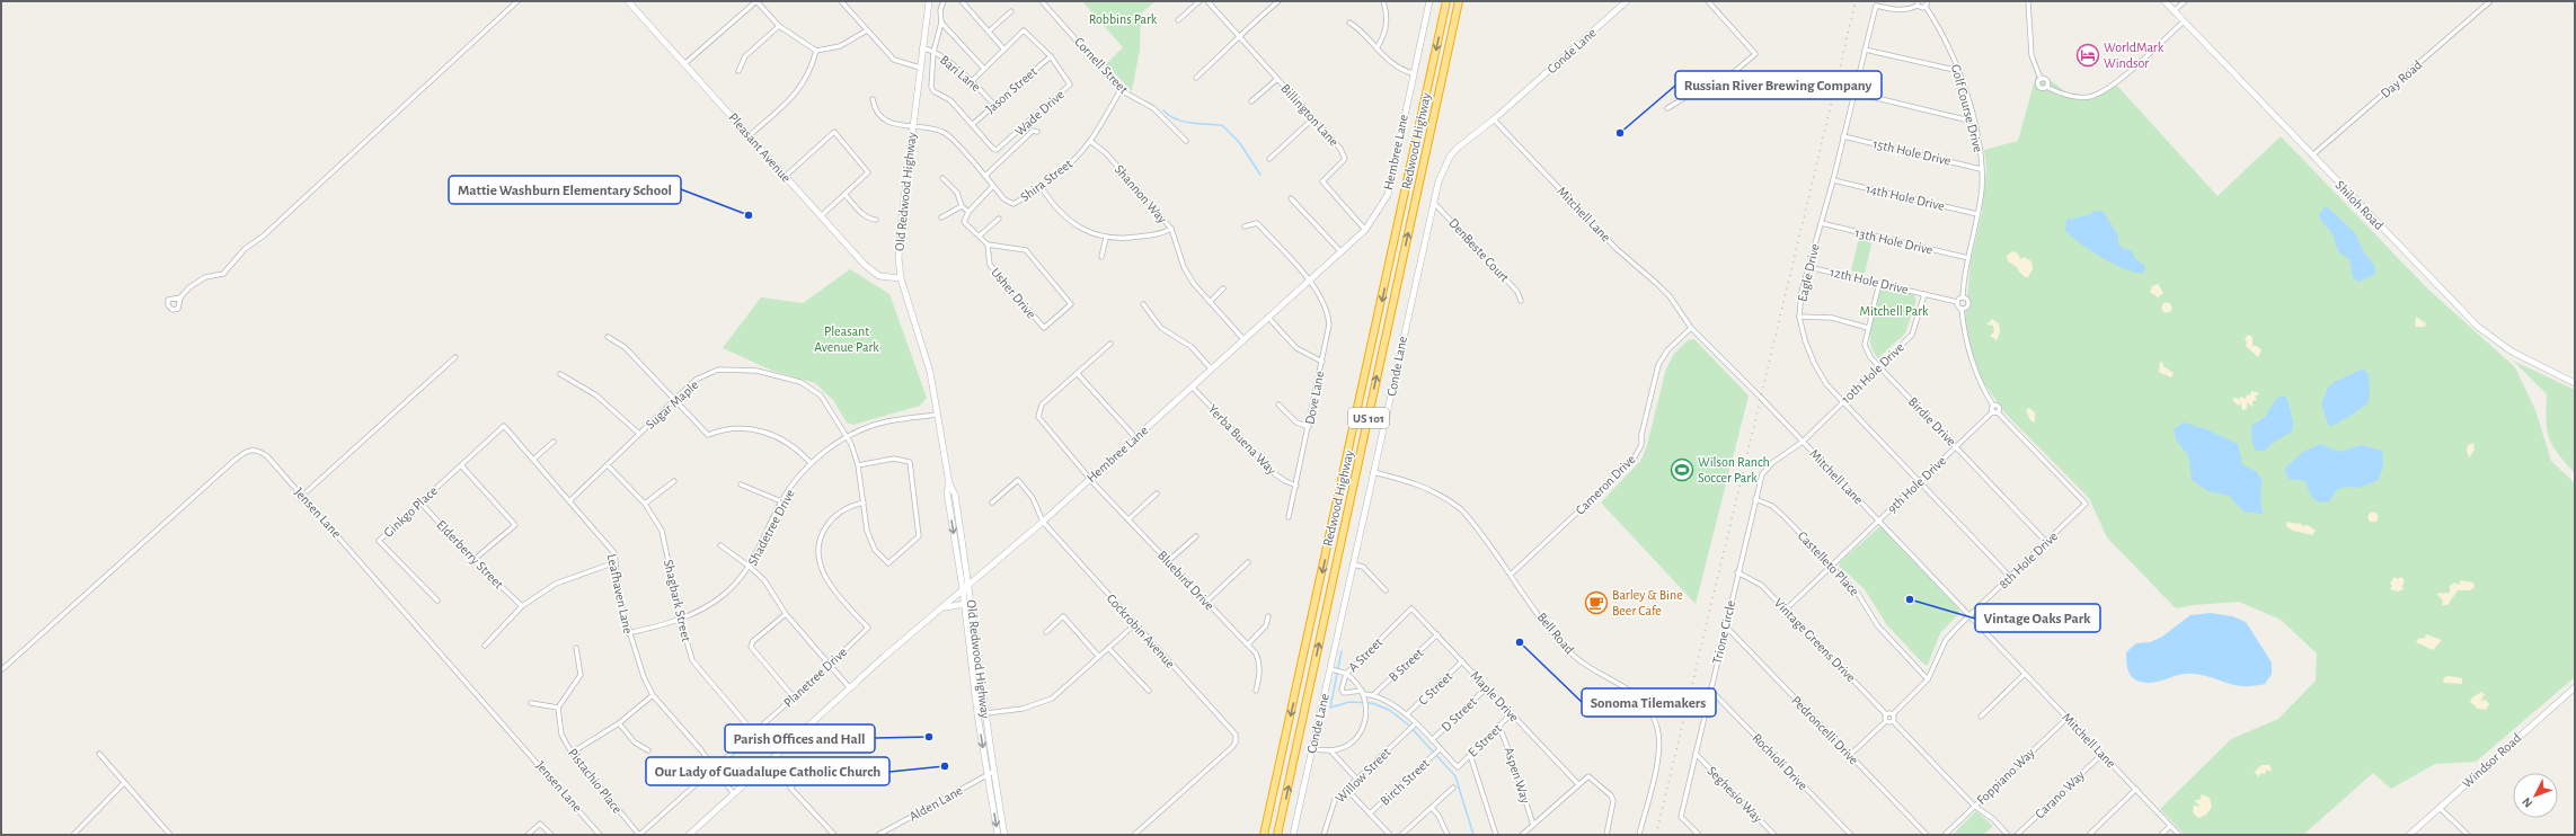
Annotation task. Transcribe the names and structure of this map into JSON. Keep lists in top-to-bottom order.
{
  "streets": {
    "highway": ["Redwood Highway", "US 101"],
    "street": [
      "Conde Lane",
      "Cornell Street",
      "Bari Lane",
      "Day Road",
      "Jason Street",
      "Golf Course Drive",
      "Wade Drive",
      "Billington Lane",
      "Pleasant Avenue",
      "Hembree Lane",
      "15th Hole Drive",
      "Shira Street",
      "Old Redwood Highway",
      "Shannon Way",
      "14th Hole Drive",
      "Shiloh Road",
      "Mitchell Lane",
      "13th Hole Drive",
      "DenBeste Court",
      "Eagle Drive",
      "12th Hole Drive",
      "Usher Drive",
      "10th Hole Drive",
      "Dove Lane",
      "Sugar Maple",
      "Birdie Drive",
      "Yerba Buena Way",
      "Cameron Drive",
      "9th Hole Drive",
      "Ginkgo Place",
      "Jensen Lane",
      "Shadetree Drive",
      "Elderberry Street",
      "8th Hole Drive",
      "Castelleto Place",
      "Bluebird Drive",
      "Leafhaven Lane",
      "Shagbark Street",
      "Cockrobin Avenue",
      "Trione Circle",
      "Bell Road",
      "Vintage Greens Drive",
      "A Street",
      "B Street",
      "Planetree Drive",
      "C Street",
      "Maple Drive",
      "D Street",
      "Pedroncelli Drive",
      "E Street",
      "Windsor Road",
      "Rochioli Drive",
      "Willow Street",
      "Aspen Way",
      "Foppiano Way",
      "Pistachio Place",
      "Birch Street",
      "Seghesio Way",
      "Carano Way",
      "Alden Lane"
    ]
  },
  "crossings": [
    ["Conde Lane", "Mitchell Lane"],
    ["Conde Lane", "DenBeste Court"],
    ["Conde Lane", "Bell Road"],
    ["Cornell Street", "Shira Street"],
    ["Bari Lane", "Jason Street"],
    ["Bari Lane", "Wade Drive"],
    ["Bari Lane", "Old Redwood Highway"],
    ["Day Road", "Shiloh Road"],
    ["Jason Street", "Wade Drive"],
    ["Golf Course Drive", "15th Hole Drive"],
    ["Golf Course Drive", "14th Hole Drive"],
    ["Golf Course Drive", "13th Hole Drive"],
    ["Billington Lane", "Hembree Lane"],
    ["Pleasant Avenue", "Old Redwood Highway"],
    ["Hembree Lane", "Old Redwood Highway"],
    ["Hembree Lane", "Shannon Way"],
    ["Hembree Lane", "Dove Lane"],
    ["Hembree Lane", "Yerba Buena Way"],
    ["Hembree Lane", "Bluebird Drive"],
    ["Hembree Lane", "Leafhaven Lane"],
    ["Hembree Lane", "Cockrobin Avenue"],
    ["15th Hole Drive", "Eagle Drive"],
    ["Shira Street", "Old Redwood Highway"],
    ["Shira Street", "Shannon Way"],
    ["Old Redwood Highway", "Shadetree Drive"],
    ["Old Redwood Highway", "Alden Lane"],
    ["14th Hole Drive", "Eagle Drive"],
    ["Mitchell Lane", "10th Hole Drive"],
    ["Mitchell Lane", "Cameron Drive"],
    ["Mitchell Lane", "9th Hole Drive"],
    ["Mitchell Lane", "8th Hole Drive"],
    ["Mitchell Lane", "Trione Circle"],
    ["Mitchell Lane", "Foppiano Way"],
    ["Mitchell Lane", "Carano Way"],
    ["13th Hole Drive", "Eagle Drive"],
    ["Eagle Drive", "12th Hole Drive"],
    ["Eagle Drive", "10th Hole Drive"],
    ["Eagle Drive", "9th Hole Drive"],
    ["Eagle Drive", "8th Hole Drive"],
    ["12th Hole Drive", "10th Hole Drive"],
    ["12th Hole Drive", "Birdie Drive"],
    ["10th Hole Drive", "Birdie Drive"],
    ["10th Hole Drive", "Trione Circle"],
    ["Dove Lane", "Yerba Buena Way"],
    ["Sugar Maple", "Shadetree Drive"],
    ["Sugar Maple", "Leafhaven Lane"],
    ["Sugar Maple", "Shagbark Street"],
    ["Sugar Maple", "Planetree Drive"],
    ["Birdie Drive", "9th Hole Drive"],
    ["Birdie Drive", "8th Hole Drive"],
    ["Cameron Drive", "Bell Road"],
    ["9th Hole Drive", "Castelleto Place"],
    ["9th Hole Drive", "Vintage Greens Drive"],
    ["Ginkgo Place", "Elderberry Street"],
    ["Ginkgo Place", "Leafhaven Lane"],
    ["Shadetree Drive", "Leafhaven Lane"],
    ["Shadetree Drive", "Shagbark Street"],
    ["8th Hole Drive", "Castelleto Place"],
    ["Castelleto Place", "Trione Circle"],
    ["Leafhaven Lane", "Planetree Drive"],
    ["Shagbark Street", "Planetree Drive"],
    ["Trione Circle", "Vintage Greens Drive"],
    ["Trione Circle", "Pedroncelli Drive"],
    ["Trione Circle", "Rochioli Drive"],
    ["Trione Circle", "Seghesio Way"],
    ["A Street", "Maple Drive"],
    ["B Street", "Maple Drive"],
    ["Planetree Drive", "Pistachio Place"],
    ["C Street", "Maple Drive"],
    ["Maple Drive", "D Street"],
    ["Maple Drive", "E Street"],
    ["E Street", "Aspen Way"],
    ["E Street", "Birch Street"]
  ],
  "parks": ["Robbins Park", "Mitchell Park", "Pleasant Avenue Park"],
  "places": {
    "hotel": ["WorldMark Windsor"],
    "other": [
      "Russian River Brewing Company",
      "Mattie Washburn Elementary School",
      "Vintage Oaks Park",
      "Sonoma Tilemakers",
      "Parish Offices and Hall",
      "Our Lady of Guadalupe Catholic Church"
    ],
    "sports": ["Wilson Ranch Soccer Park"],
    "cafe": ["Barley & Bine Beer Cafe"]
  },
  "north": "bottom left"
}
